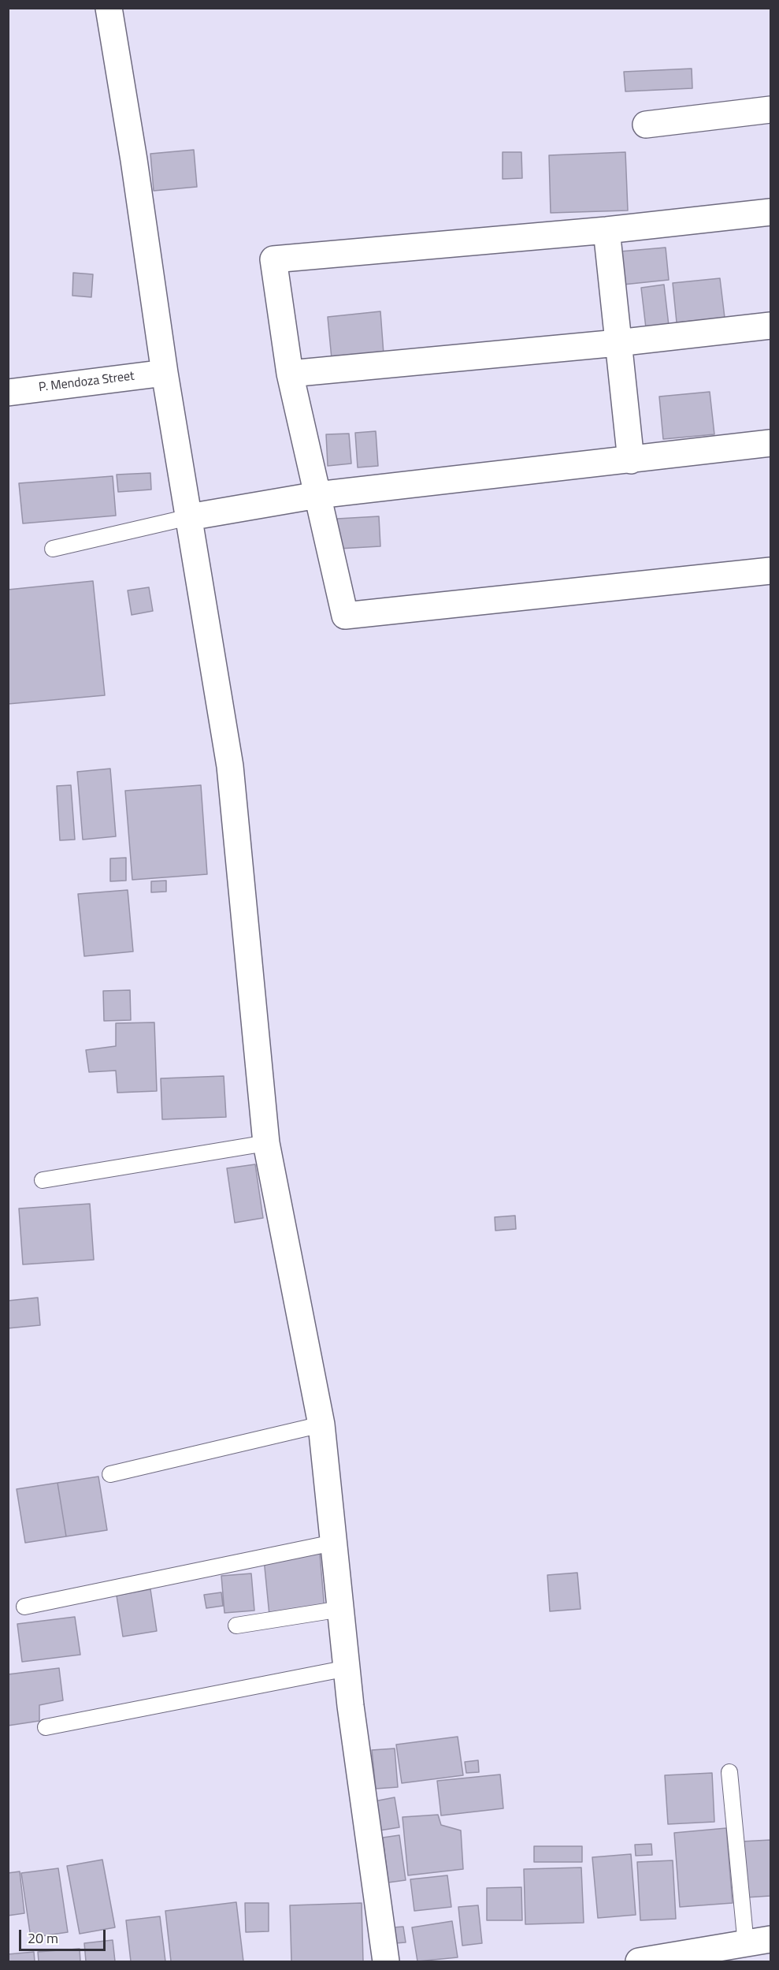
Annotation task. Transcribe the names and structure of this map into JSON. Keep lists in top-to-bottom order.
{
  "streets": {
    "street": ["P. Mendoza Street"]
  },
  "scale_bar": "20 m"
}
